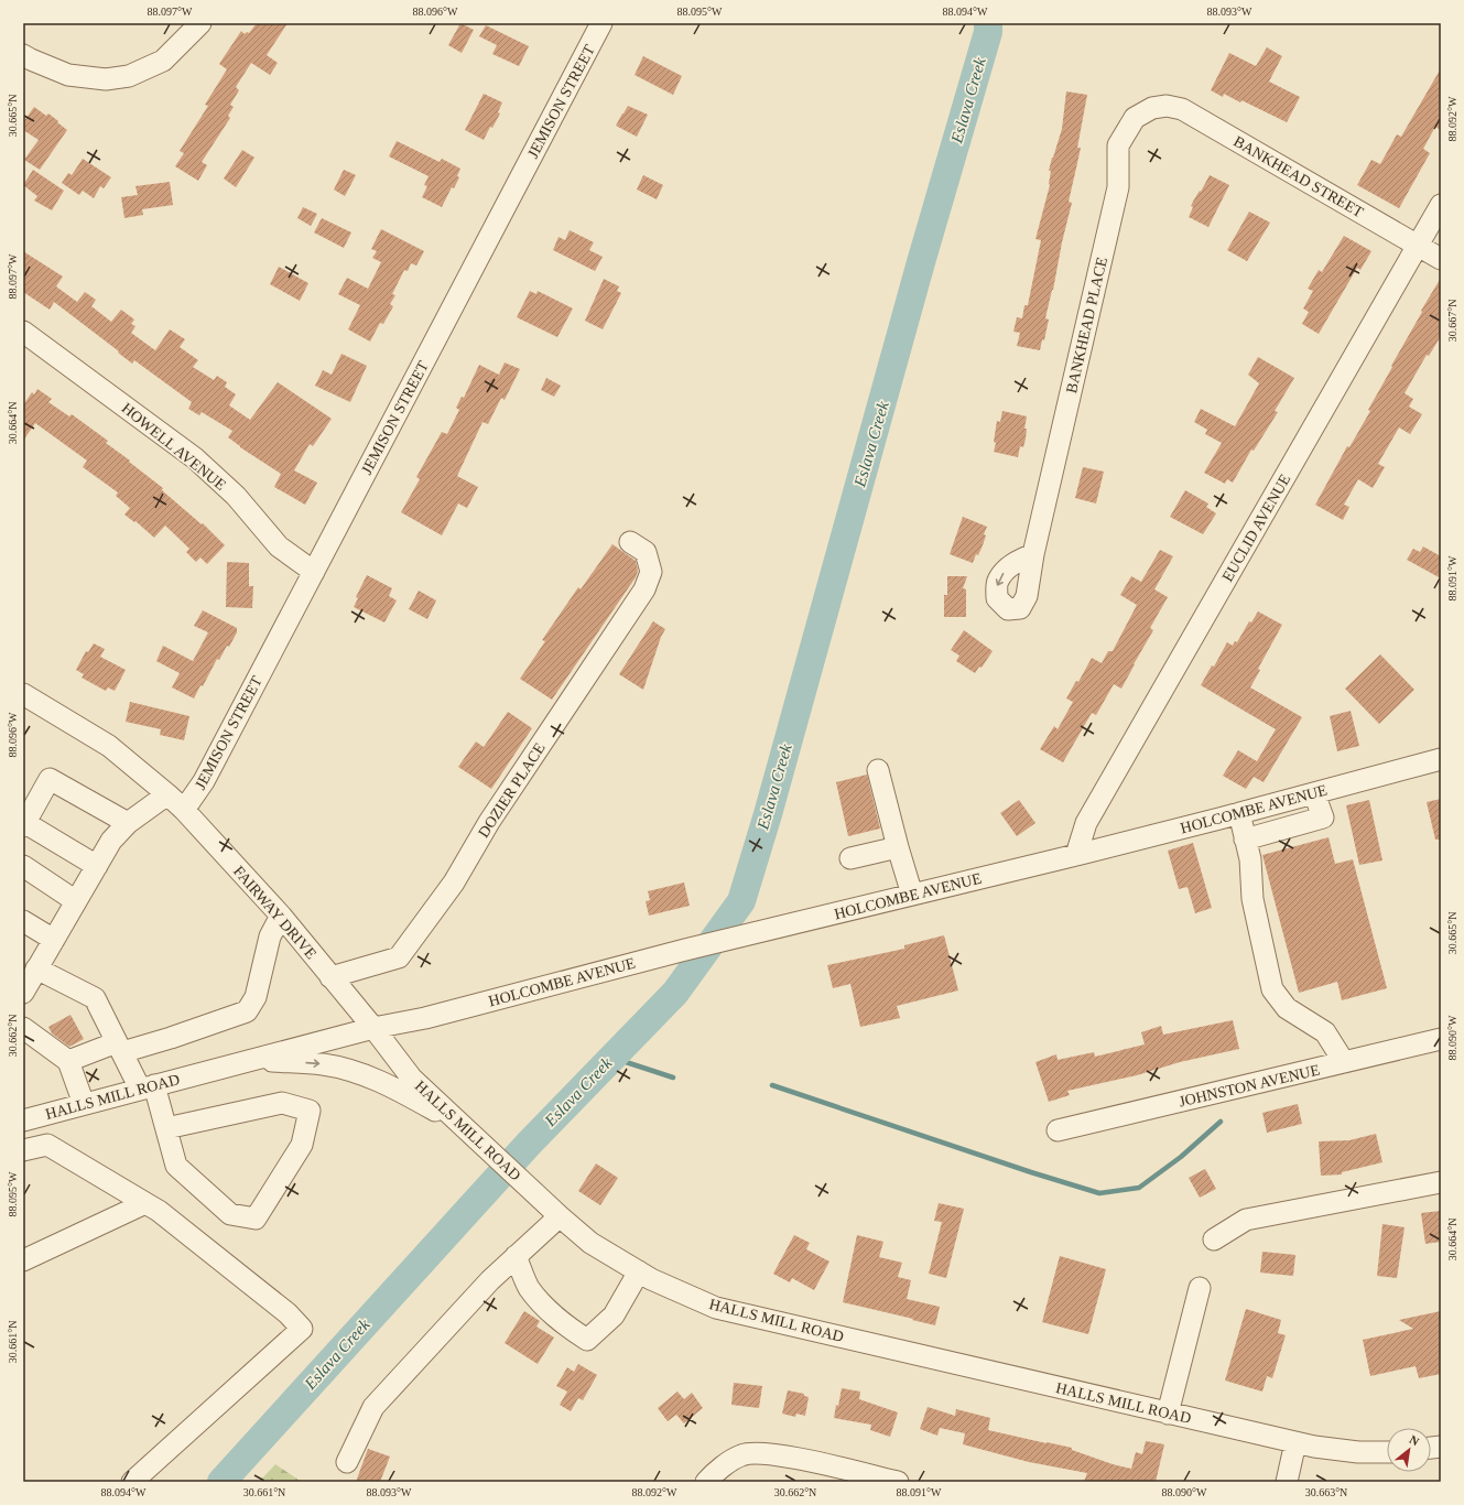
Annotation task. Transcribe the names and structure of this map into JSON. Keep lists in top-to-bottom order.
{
  "streets": {
    "street": [
      "JEMISON STREET",
      "BANKHEAD STREET",
      "BANKHEAD PLACE",
      "HOWELL AVENUE",
      "EUCLID AVENUE",
      "DOZIER PLACE",
      "HOLCOMBE AVENUE",
      "FAIRWAY DRIVE",
      "JOHNSTON AVENUE",
      "HALLS MILL ROAD"
    ]
  },
  "crossings": [
    ["JEMISON STREET", "HOWELL AVENUE"],
    ["JEMISON STREET", "FAIRWAY DRIVE"],
    ["BANKHEAD STREET", "BANKHEAD PLACE"],
    ["BANKHEAD STREET", "EUCLID AVENUE"],
    ["EUCLID AVENUE", "HOLCOMBE AVENUE"],
    ["DOZIER PLACE", "FAIRWAY DRIVE"],
    ["HOLCOMBE AVENUE", "FAIRWAY DRIVE"],
    ["HOLCOMBE AVENUE", "HALLS MILL ROAD"],
    ["FAIRWAY DRIVE", "HALLS MILL ROAD"]
  ],
  "water": ["Eslava Creek"],
  "north": "top right",
  "coordinates": [
    "88.097°W",
    "88.096°W",
    "88.095°W",
    "88.094°W",
    "88.093°W",
    "30.665°N",
    "88.092°W",
    "30.667°N",
    "30.664°N",
    "88.091°W",
    "30.662°N",
    "88.090°W",
    "30.661°N",
    "30.663°N"
  ]
}
